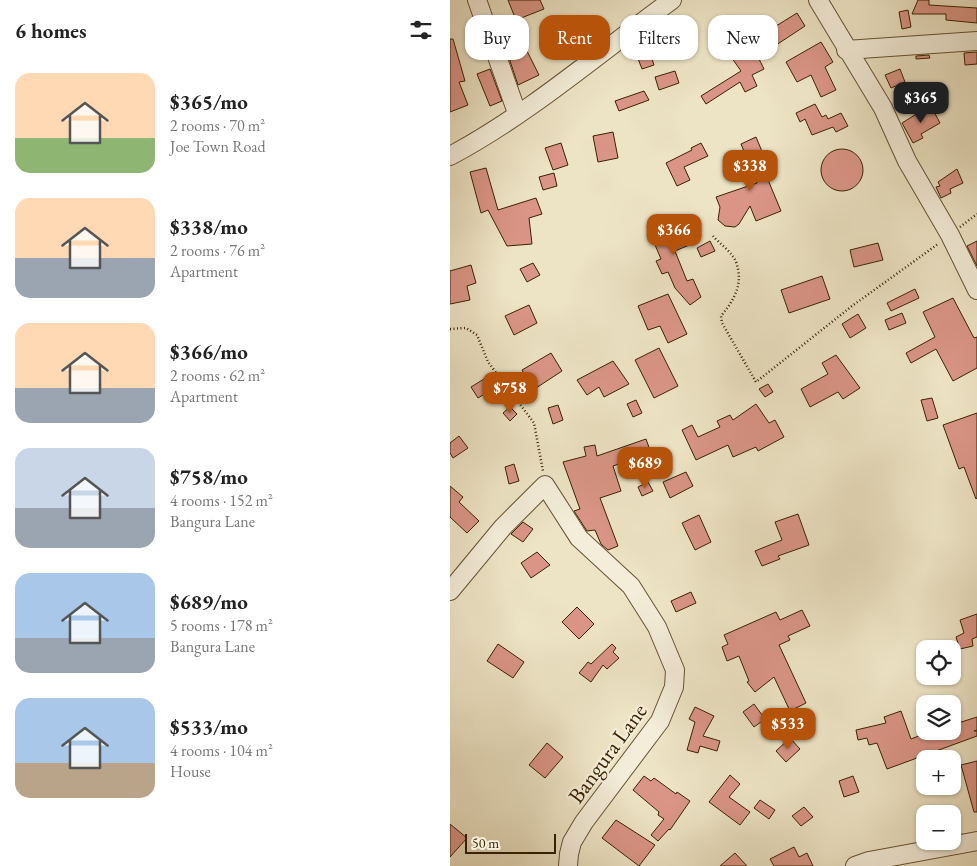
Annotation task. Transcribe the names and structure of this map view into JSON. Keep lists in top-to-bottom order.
{
  "streets": {
    "street": ["Bangura Lane"]
  },
  "scale_bar": "50 m",
  "page": {
    "heading": "6 homes",
    "chip": [
      "Buy",
      "Rent",
      "Filters",
      "New"
    ],
    "list": [
      {
        "name": "$365/mo",
        "note": "2 rooms · 70 m² · Joe Town Road"
      },
      {
        "name": "$338/mo",
        "note": "2 rooms · 76 m² · Apartment"
      },
      {
        "name": "$366/mo",
        "note": "2 rooms · 62 m² · Apartment"
      },
      {
        "name": "$758/mo",
        "note": "4 rooms · 152 m² · Bangura Lane"
      },
      {
        "name": "$689/mo",
        "note": "5 rooms · 178 m² · Bangura Lane"
      },
      {
        "name": "$533/mo",
        "note": "4 rooms · 104 m² · House"
      }
    ],
    "price": [
      "$365",
      "$338",
      "$366",
      "$758",
      "$689",
      "$533"
    ],
    "map_buttons": ["+", "−"],
    "scale": "50 m"
  }
}
